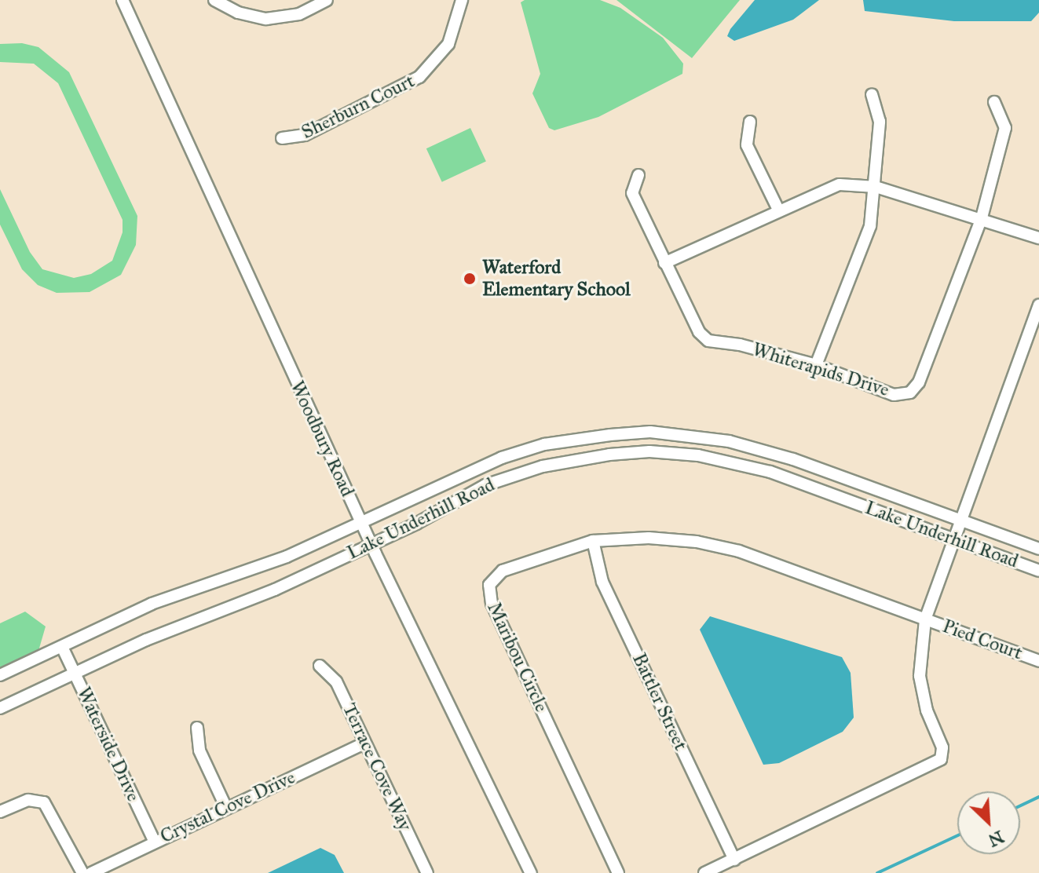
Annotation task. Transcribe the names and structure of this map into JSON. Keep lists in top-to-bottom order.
{
  "streets": {
    "street": [
      "Sherburn Court",
      "Whiterapids Drive",
      "Woodbury Road",
      "Lake Underhill Road",
      "Pied Court",
      "Maribou Circle",
      "Battler Street",
      "Waterside Drive",
      "Terrace Cove Way",
      "Crystal Cove Drive"
    ]
  },
  "crossings": [
    ["Woodbury Road", "Lake Underhill Road"],
    ["Lake Underhill Road", "Waterside Drive"],
    ["Pied Court", "Maribou Circle"],
    ["Maribou Circle", "Battler Street"],
    ["Waterside Drive", "Crystal Cove Drive"],
    ["Terrace Cove Way", "Crystal Cove Drive"]
  ],
  "places": ["Waterford Elementary School"],
  "north": "bottom right"
}
